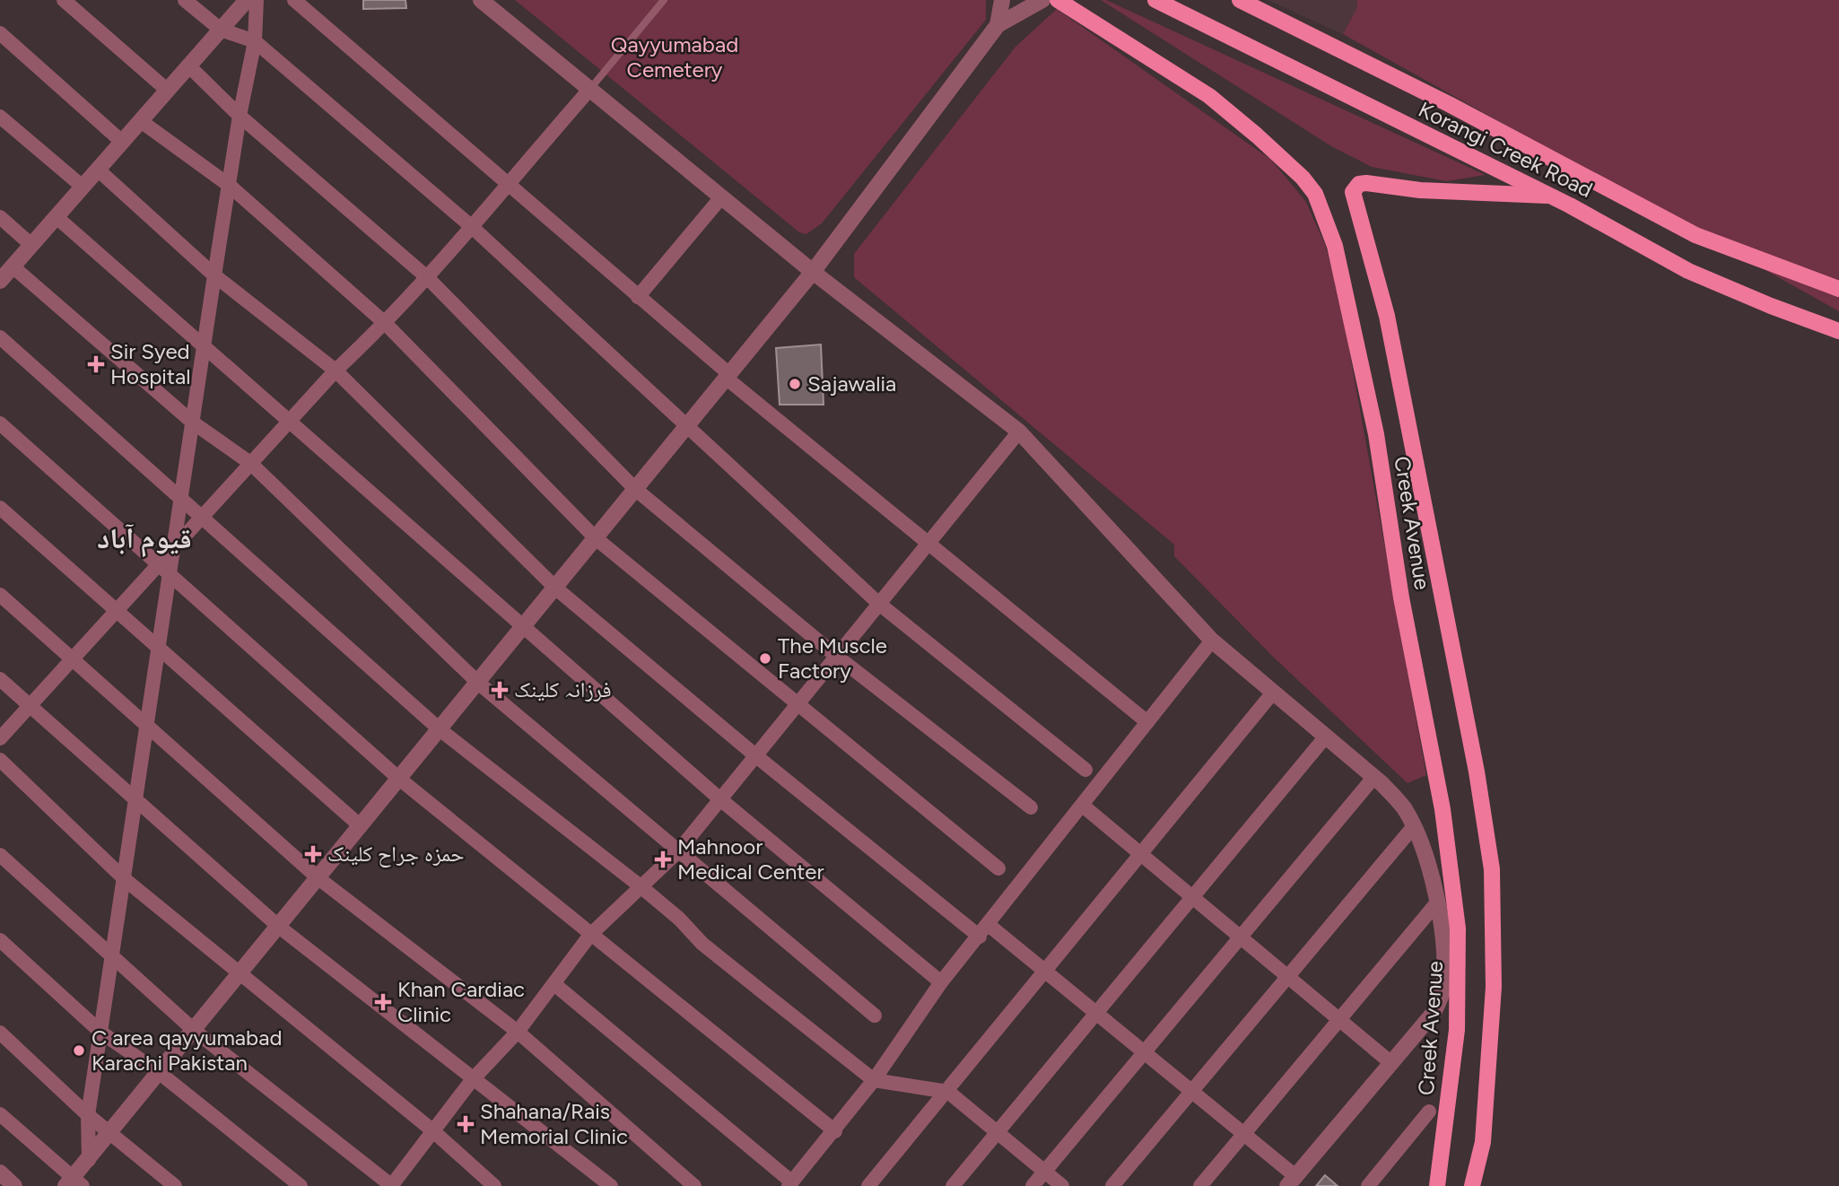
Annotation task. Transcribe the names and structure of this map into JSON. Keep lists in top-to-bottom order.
{
  "streets": {
    "main road": ["Korangi Creek Road", "Creek Avenue"]
  },
  "crossings": [
    ["Korangi Creek Road", "Creek Avenue"]
  ],
  "districts": ["قیوم آباد"],
  "parks": ["Qayyumabad Cemetery"],
  "places": {
    "health": [
      "Sir Syed Hospital",
      "فرزانہ کلینک",
      "حمزہ جراح کلینک",
      "Mahnoor Medical Center",
      "Khan Cardiac Clinic",
      "Shahana/Rais Memorial Clinic"
    ],
    "other": ["Sajawalia", "The Muscle Factory", "C area qayyumabad Karachi Pakistan"]
  }
}
